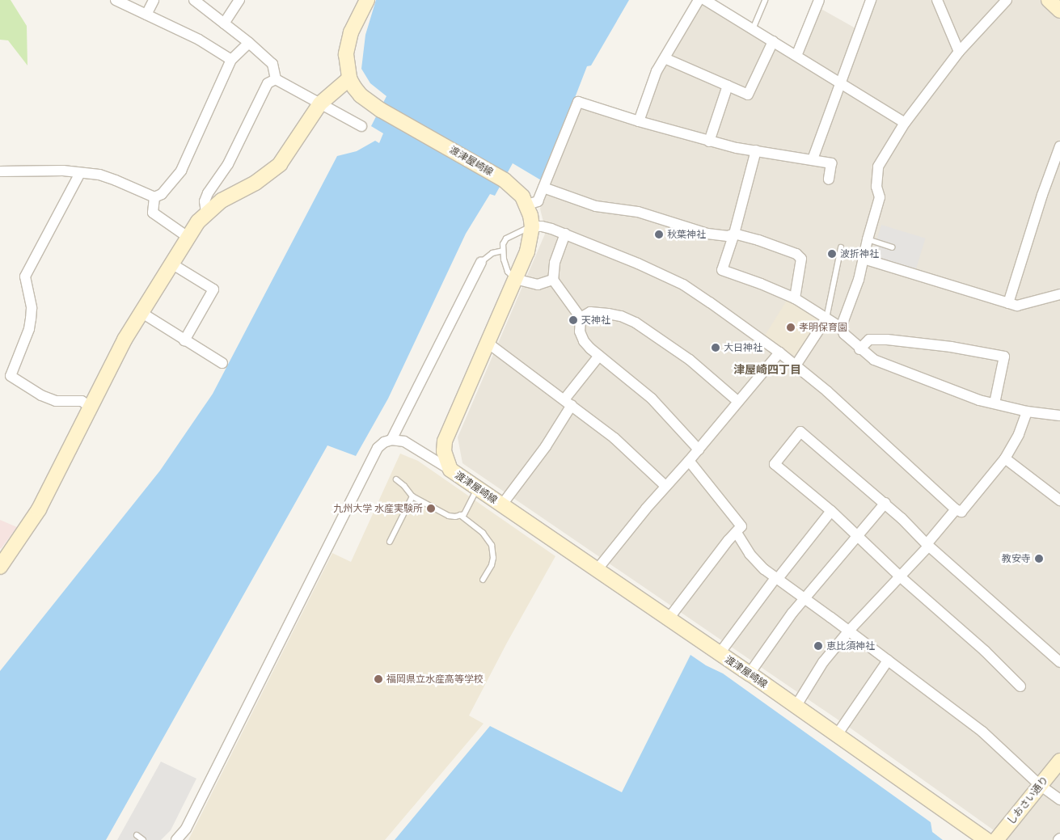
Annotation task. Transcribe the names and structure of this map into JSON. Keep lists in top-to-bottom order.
{
  "streets": {
    "main road": ["渡津屋崎線", "しおさい通り"]
  },
  "districts": ["津屋崎四丁目"],
  "places": [
    "秋葉神社",
    "波折神社",
    "天神社",
    "孝明保育園",
    "大日神社",
    "九州大学 水産実験所",
    "教安寺",
    "恵比須神社",
    "福岡県立水産高等学校"
  ]
}
